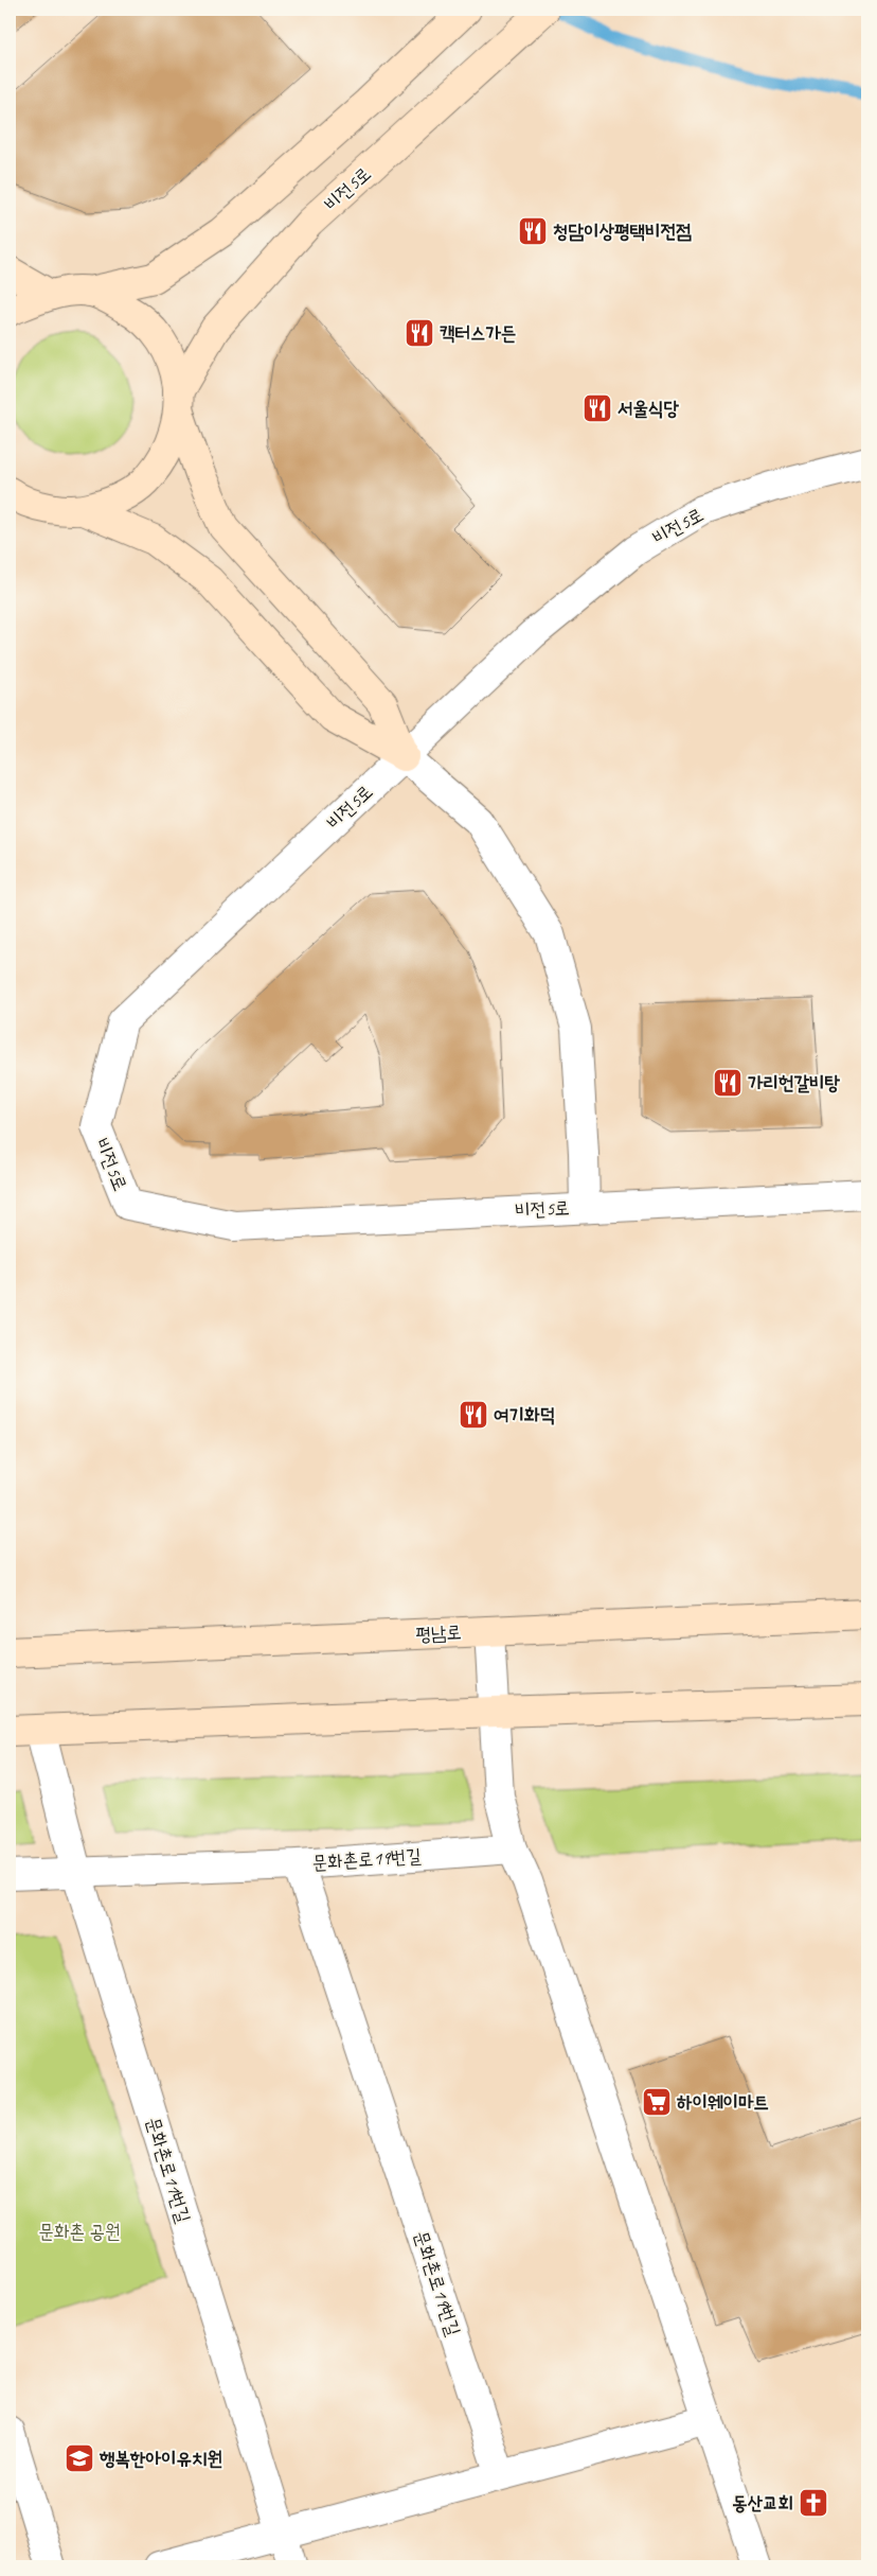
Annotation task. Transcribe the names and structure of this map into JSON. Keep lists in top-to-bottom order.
{
  "streets": {
    "street": [
      "비전5로",
      "평남로",
      "문화촌로19번길",
      "문화촌로11번길"
    ]
  },
  "parks": ["문화촌 공원"],
  "places": {
    "restaurant": [
      "청담이상평택비전점",
      "캑터스가든",
      "서울식당",
      "가리헌갈비탕",
      "여기화덕"
    ],
    "supermarket": ["하이웨이마트"],
    "school or university": ["행복한아이유치원"],
    "church": ["동산교회"]
  }
}
